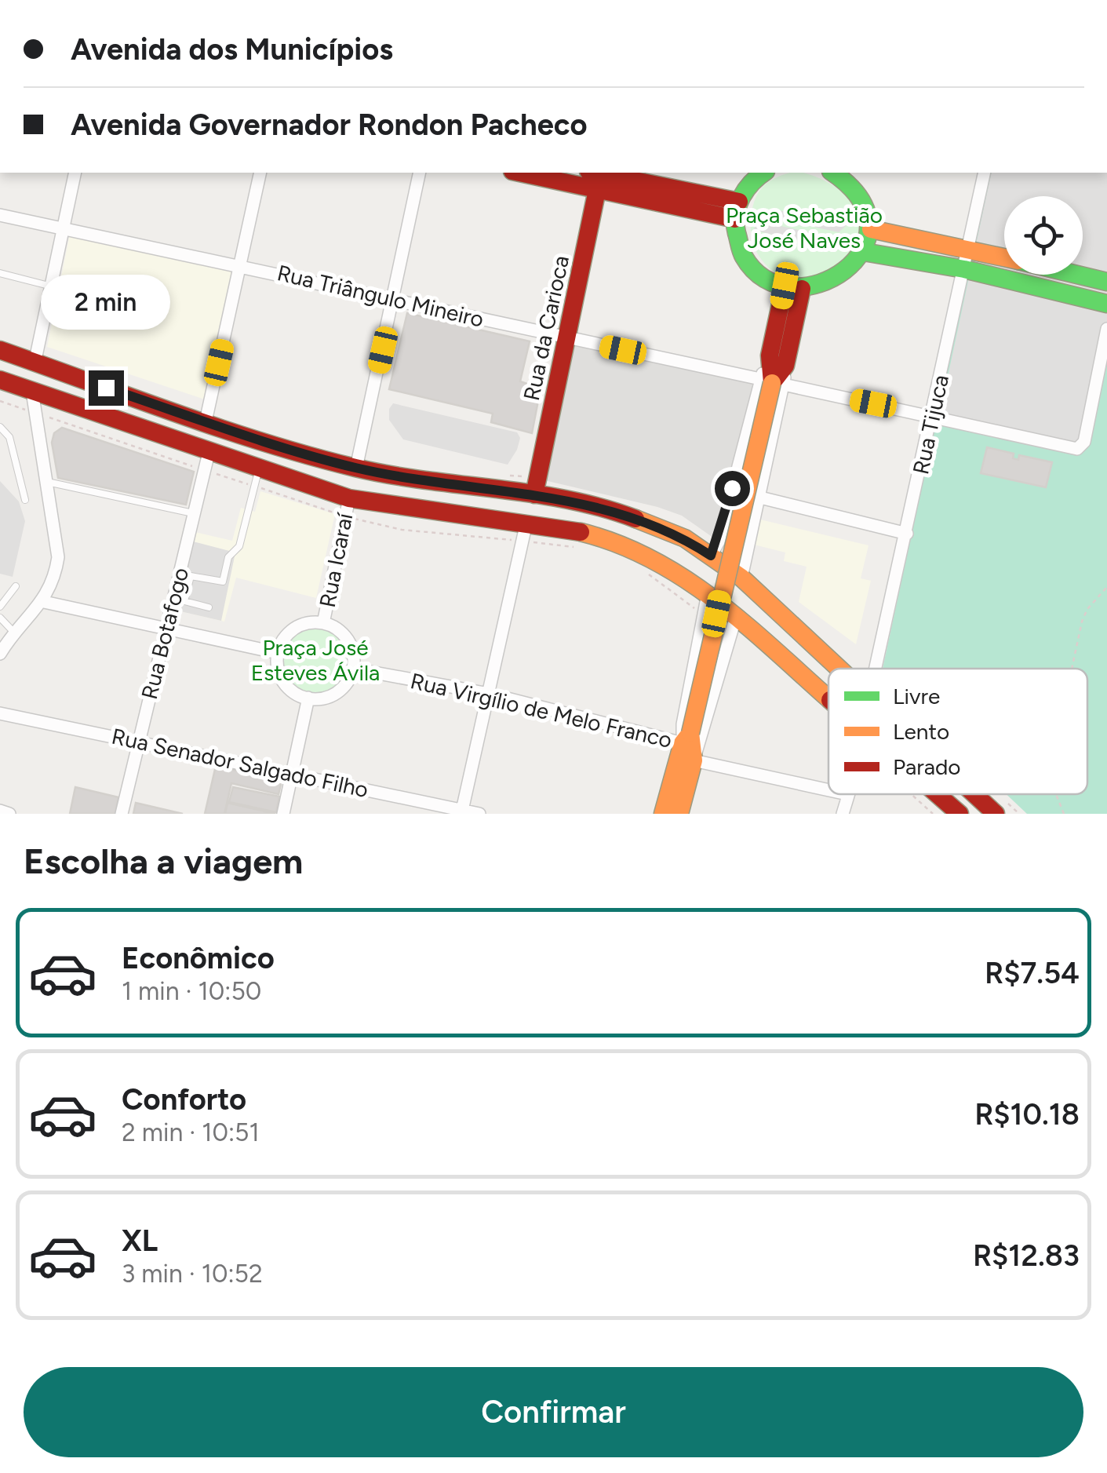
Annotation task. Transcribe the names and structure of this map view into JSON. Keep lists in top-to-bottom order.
{
  "streets": {
    "main road": ["Rua da Carioca"],
    "street": [
      "Rua Triângulo Mineiro",
      "Rua Tijuca",
      "Rua Icaraí",
      "Rua Botafogo",
      "Rua Virgílio de Melo Franco",
      "Rua Senador Salgado Filho"
    ]
  },
  "crossings": [
    ["Rua Triângulo Mineiro", "Rua da Carioca"],
    ["Rua Triângulo Mineiro", "Rua Tijuca"],
    ["Rua Icaraí", "Rua Virgílio de Melo Franco"],
    ["Rua Botafogo", "Rua Senador Salgado Filho"]
  ],
  "parks": ["Praça Sebastião José Naves", "Praça José Esteves Ávila"],
  "legend": ["Livre", "Lento", "Parado"],
  "page": {
    "banner": ["Avenida dos Municípios", "Avenida Governador Rondon Pacheco"],
    "bubble": "2 min",
    "heading": "Escolha a viagem",
    "list": [
      {
        "name": "Econômico",
        "note": "1 min · 10:50",
        "value": "R$7.54"
      },
      {
        "name": "Conforto",
        "note": "2 min · 10:51",
        "value": "R$10.18"
      },
      {
        "name": "XL",
        "note": "3 min · 10:52",
        "value": "R$12.83"
      }
    ],
    "buttons": "Confirmar"
  }
}
